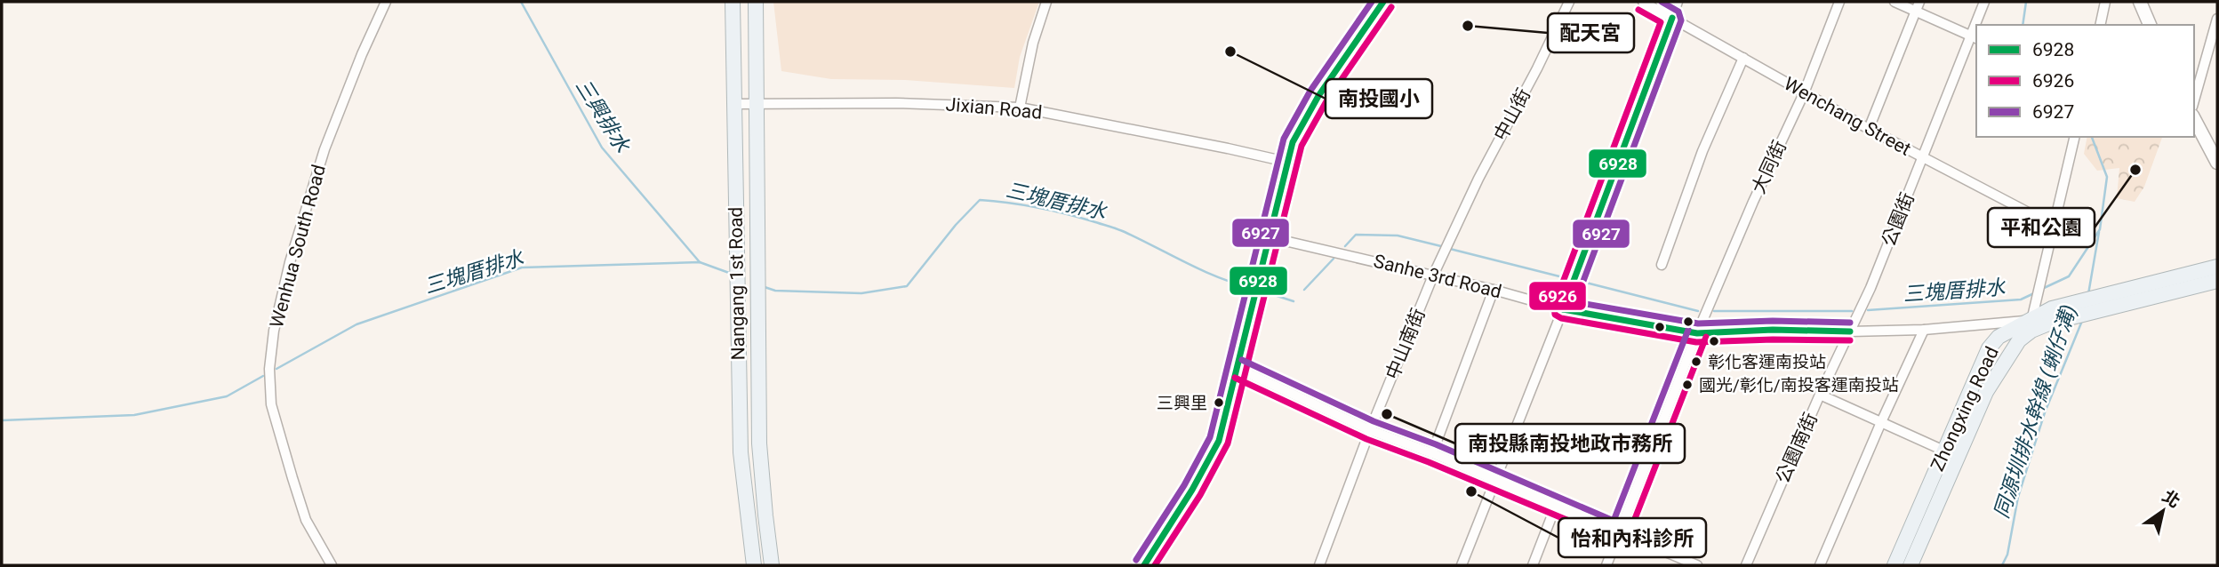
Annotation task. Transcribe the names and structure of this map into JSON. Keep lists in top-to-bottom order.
{
  "streets": {
    "main road": ["Nangang 1st Road", "Zhongxing Road"],
    "street": [
      "Jixian Road",
      "中山街",
      "Wenchang Street",
      "大同街",
      "公園街",
      "Wenhua South Road",
      "Sanhe 3rd Road",
      "中山南街",
      "公園南街"
    ]
  },
  "crossings": [
    ["Jixian Road", "Nangang 1st Road"],
    ["中山街", "中山南街"],
    ["Wenchang Street", "大同街"],
    ["Wenchang Street", "公園街"],
    ["大同街", "Sanhe 3rd Road"],
    ["公園街", "Sanhe 3rd Road"],
    ["公園街", "公園南街"],
    ["Sanhe 3rd Road", "中山南街"],
    ["Sanhe 3rd Road", "Zhongxing Road"],
    ["Sanhe 3rd Road", "公園南街"]
  ],
  "water": ["三興排水", "三塊厝排水", "同源圳排水幹線 (蜊仔溝)"],
  "places": [
    "配天宮",
    "南投國小",
    "平和公園",
    "彰化客運南投站",
    "國光/彰化/南投客運南投站",
    "三興里",
    "南投縣南投地政市務所",
    "怡和內科診所"
  ],
  "lines": ["transit line 6928", "transit line 6927", "transit line 6926"],
  "legend": ["6928", "6926", "6927"],
  "north": "top right"
}
